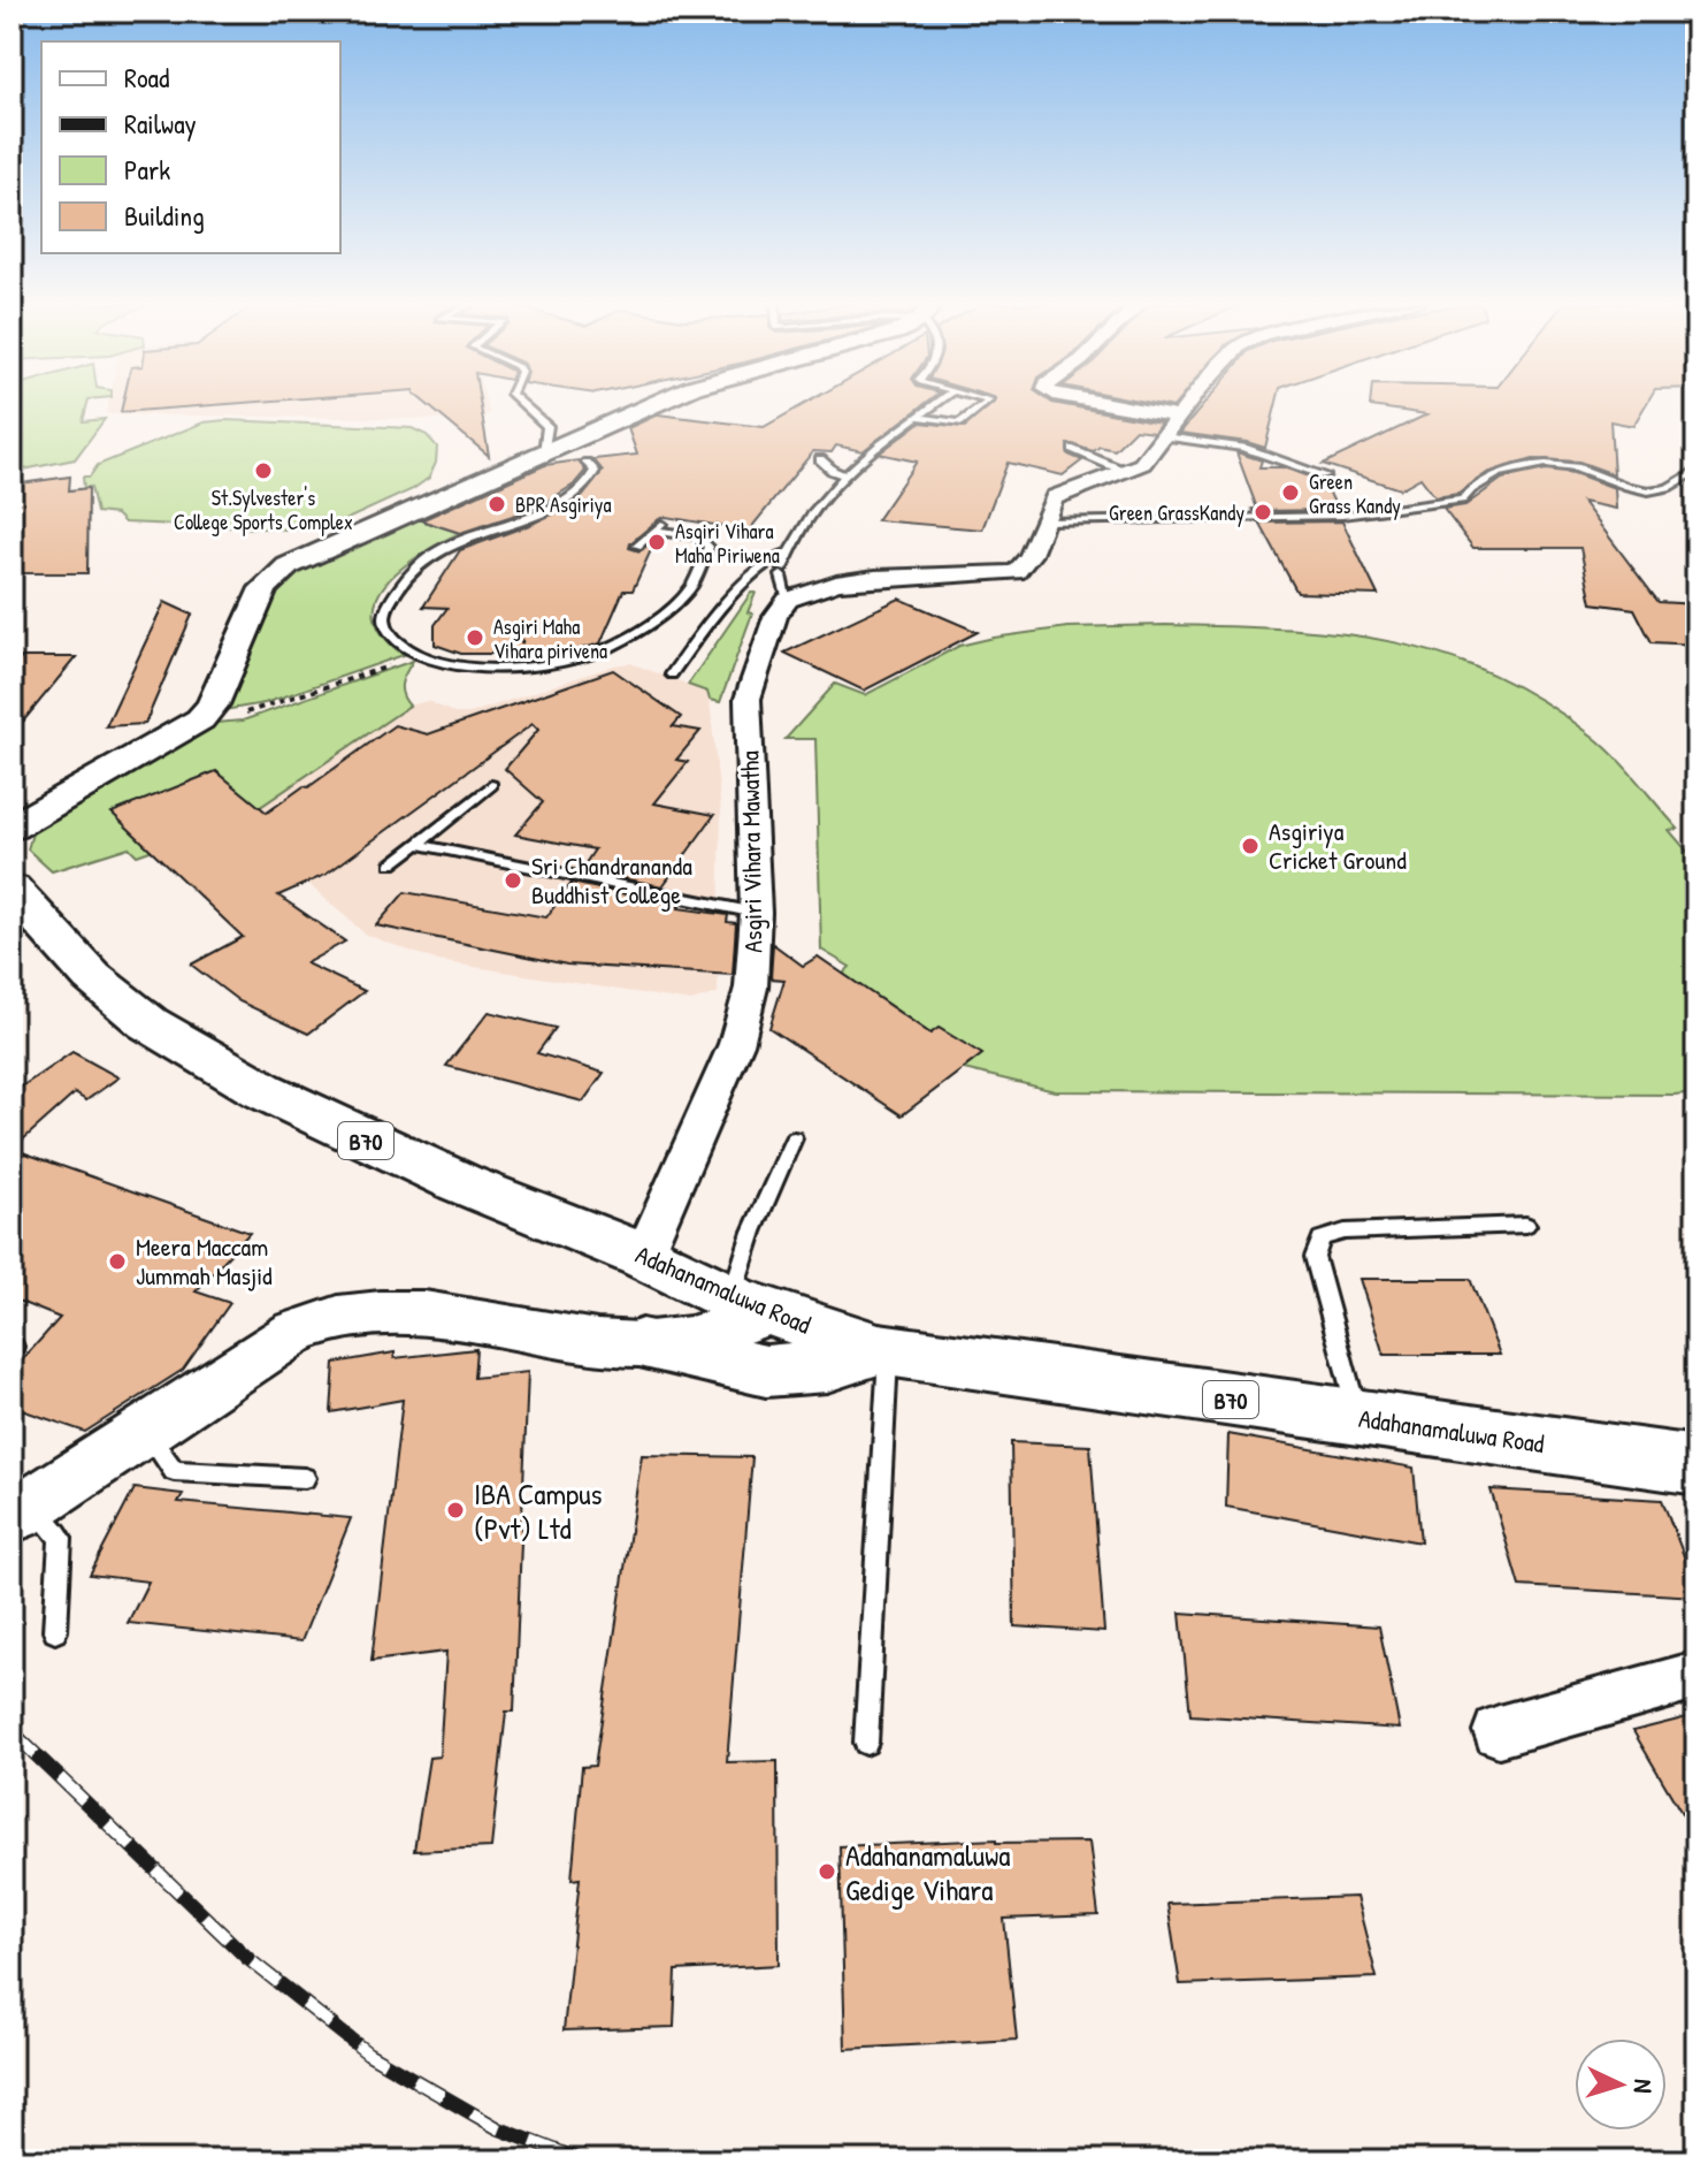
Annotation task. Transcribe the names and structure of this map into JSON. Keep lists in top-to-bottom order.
{
  "streets": {
    "main road": ["B70", "Adahanamaluwa Road"],
    "street": ["Asgiri Vihara Mawatha"]
  },
  "crossings": [
    ["Asgiri Vihara Mawatha", "Adahanamaluwa Road"]
  ],
  "places": [
    "St.Sylvester's College Sports Complex",
    "Green Grass Kandy",
    "BPR Asgiriya",
    "Green GrassKandy",
    "Asgiri Vihara Maha Piriwena",
    "Asgiri Maha Vihara pirivena",
    "Asgiriya Cricket Ground",
    "Sri Chandrananda Buddhist College",
    "Meera Maccam Jummah Masjid",
    "IBA Campus (Pvt) Ltd",
    "Adahanamaluwa Gedige Vihara"
  ],
  "legend": [
    "Road",
    "Railway",
    "Park",
    "Building"
  ],
  "north": "right"
}
